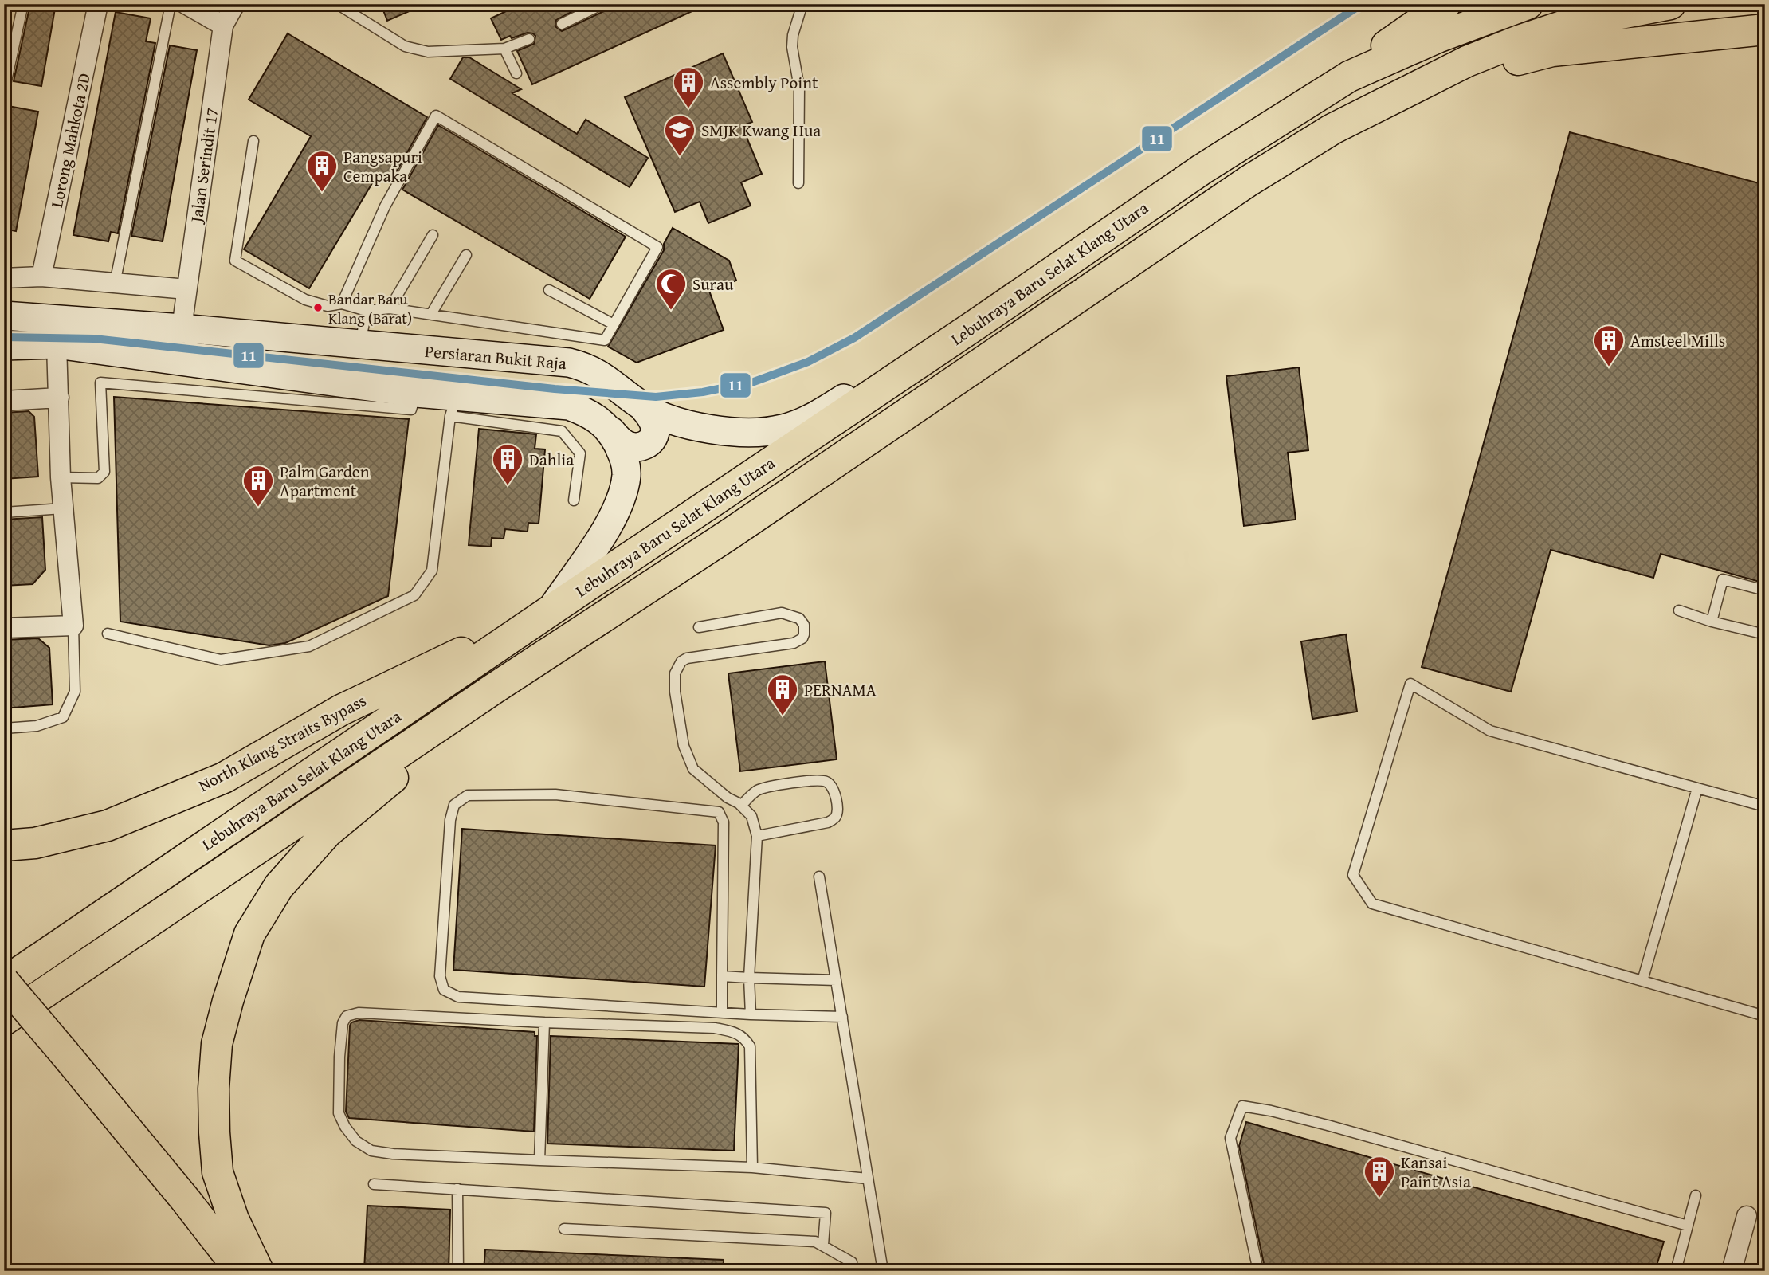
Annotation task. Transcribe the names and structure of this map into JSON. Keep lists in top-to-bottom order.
{
  "streets": {
    "highway": ["Lebuhraya Baru Selat Klang Utara", "North Klang Straits Bypass"],
    "main road": ["Persiaran Bukit Raja"],
    "street": ["Lorong Mahkota 2D", "Jalan Serindit 17"]
  },
  "crossings": [
    ["Jalan Serindit 17", "Persiaran Bukit Raja"],
    ["Lebuhraya Baru Selat Klang Utara", "Persiaran Bukit Raja"],
    ["Lebuhraya Baru Selat Klang Utara", "North Klang Straits Bypass"]
  ],
  "places": {
    "building": [
      "Assembly Point",
      "Pangsapuri Cempaka",
      "Amsteel Mills",
      "Dahlia",
      "Palm Garden Apartment",
      "PERNAMA",
      "Kansai Paint Asia"
    ],
    "school or university": ["SMJK Kwang Hua"],
    "other": ["Bandar Baru Klang (Barat)"],
    "mosque": ["Surau"]
  },
  "lines": ["transit line 11"]
}
